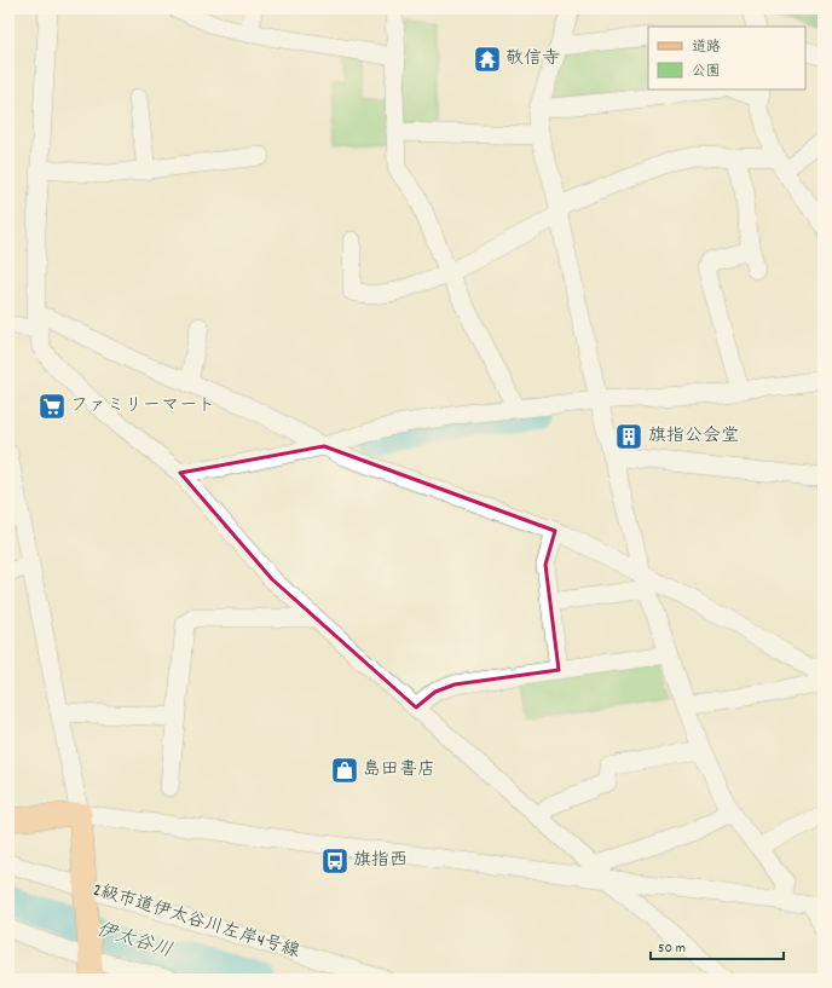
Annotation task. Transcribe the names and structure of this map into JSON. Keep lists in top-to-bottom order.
{
  "streets": {
    "street": ["2級市道伊太谷川左岸4号線"]
  },
  "water": ["伊太谷川"],
  "places": {
    "temple": ["敬信寺"],
    "supermarket": ["ファミリーマート"],
    "building": ["旗指公会堂"],
    "shop": ["島田書店"],
    "bus stop": ["旗指西"]
  },
  "legend": ["道路", "公園"],
  "scale_bar": "50 m"
}
